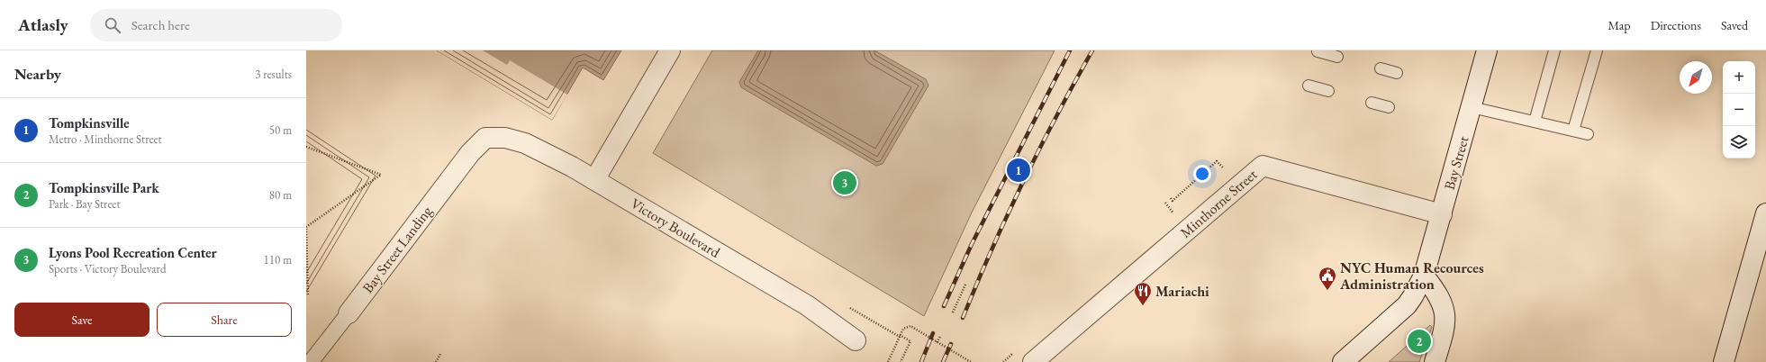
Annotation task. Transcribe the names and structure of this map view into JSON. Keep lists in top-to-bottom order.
{
  "streets": {
    "street": [
      "Bay Street",
      "Minthorne Street",
      "Victory Boulevard",
      "Bay Street Landing"
    ]
  },
  "crossings": [
    ["Bay Street", "Minthorne Street"],
    ["Victory Boulevard", "Bay Street Landing"]
  ],
  "places": {
    "public building": ["NYC Human Recources Administration"],
    "restaurant": ["Mariachi"]
  },
  "north": "bottom left",
  "page": {
    "header": "Atlasly",
    "search": "Search here",
    "nav": ["Map", "Directions", "Saved"],
    "heading": ["Nearby", "3 results"],
    "map_buttons": ["+", "−"],
    "list": [
      {
        "mark": "1",
        "name": "Tompkinsville",
        "note": "Metro · Minthorne Street",
        "value": "50 m"
      },
      {
        "mark": "2",
        "name": "Tompkinsville Park",
        "note": "Park · Bay Street",
        "value": "80 m"
      },
      {
        "mark": "3",
        "name": "Lyons Pool Recreation Center",
        "note": "Sports · Victory Boulevard",
        "value": "110 m"
      }
    ],
    "pins": ["1", "3", "2"],
    "buttons": ["Save", "Share"]
  }
}
